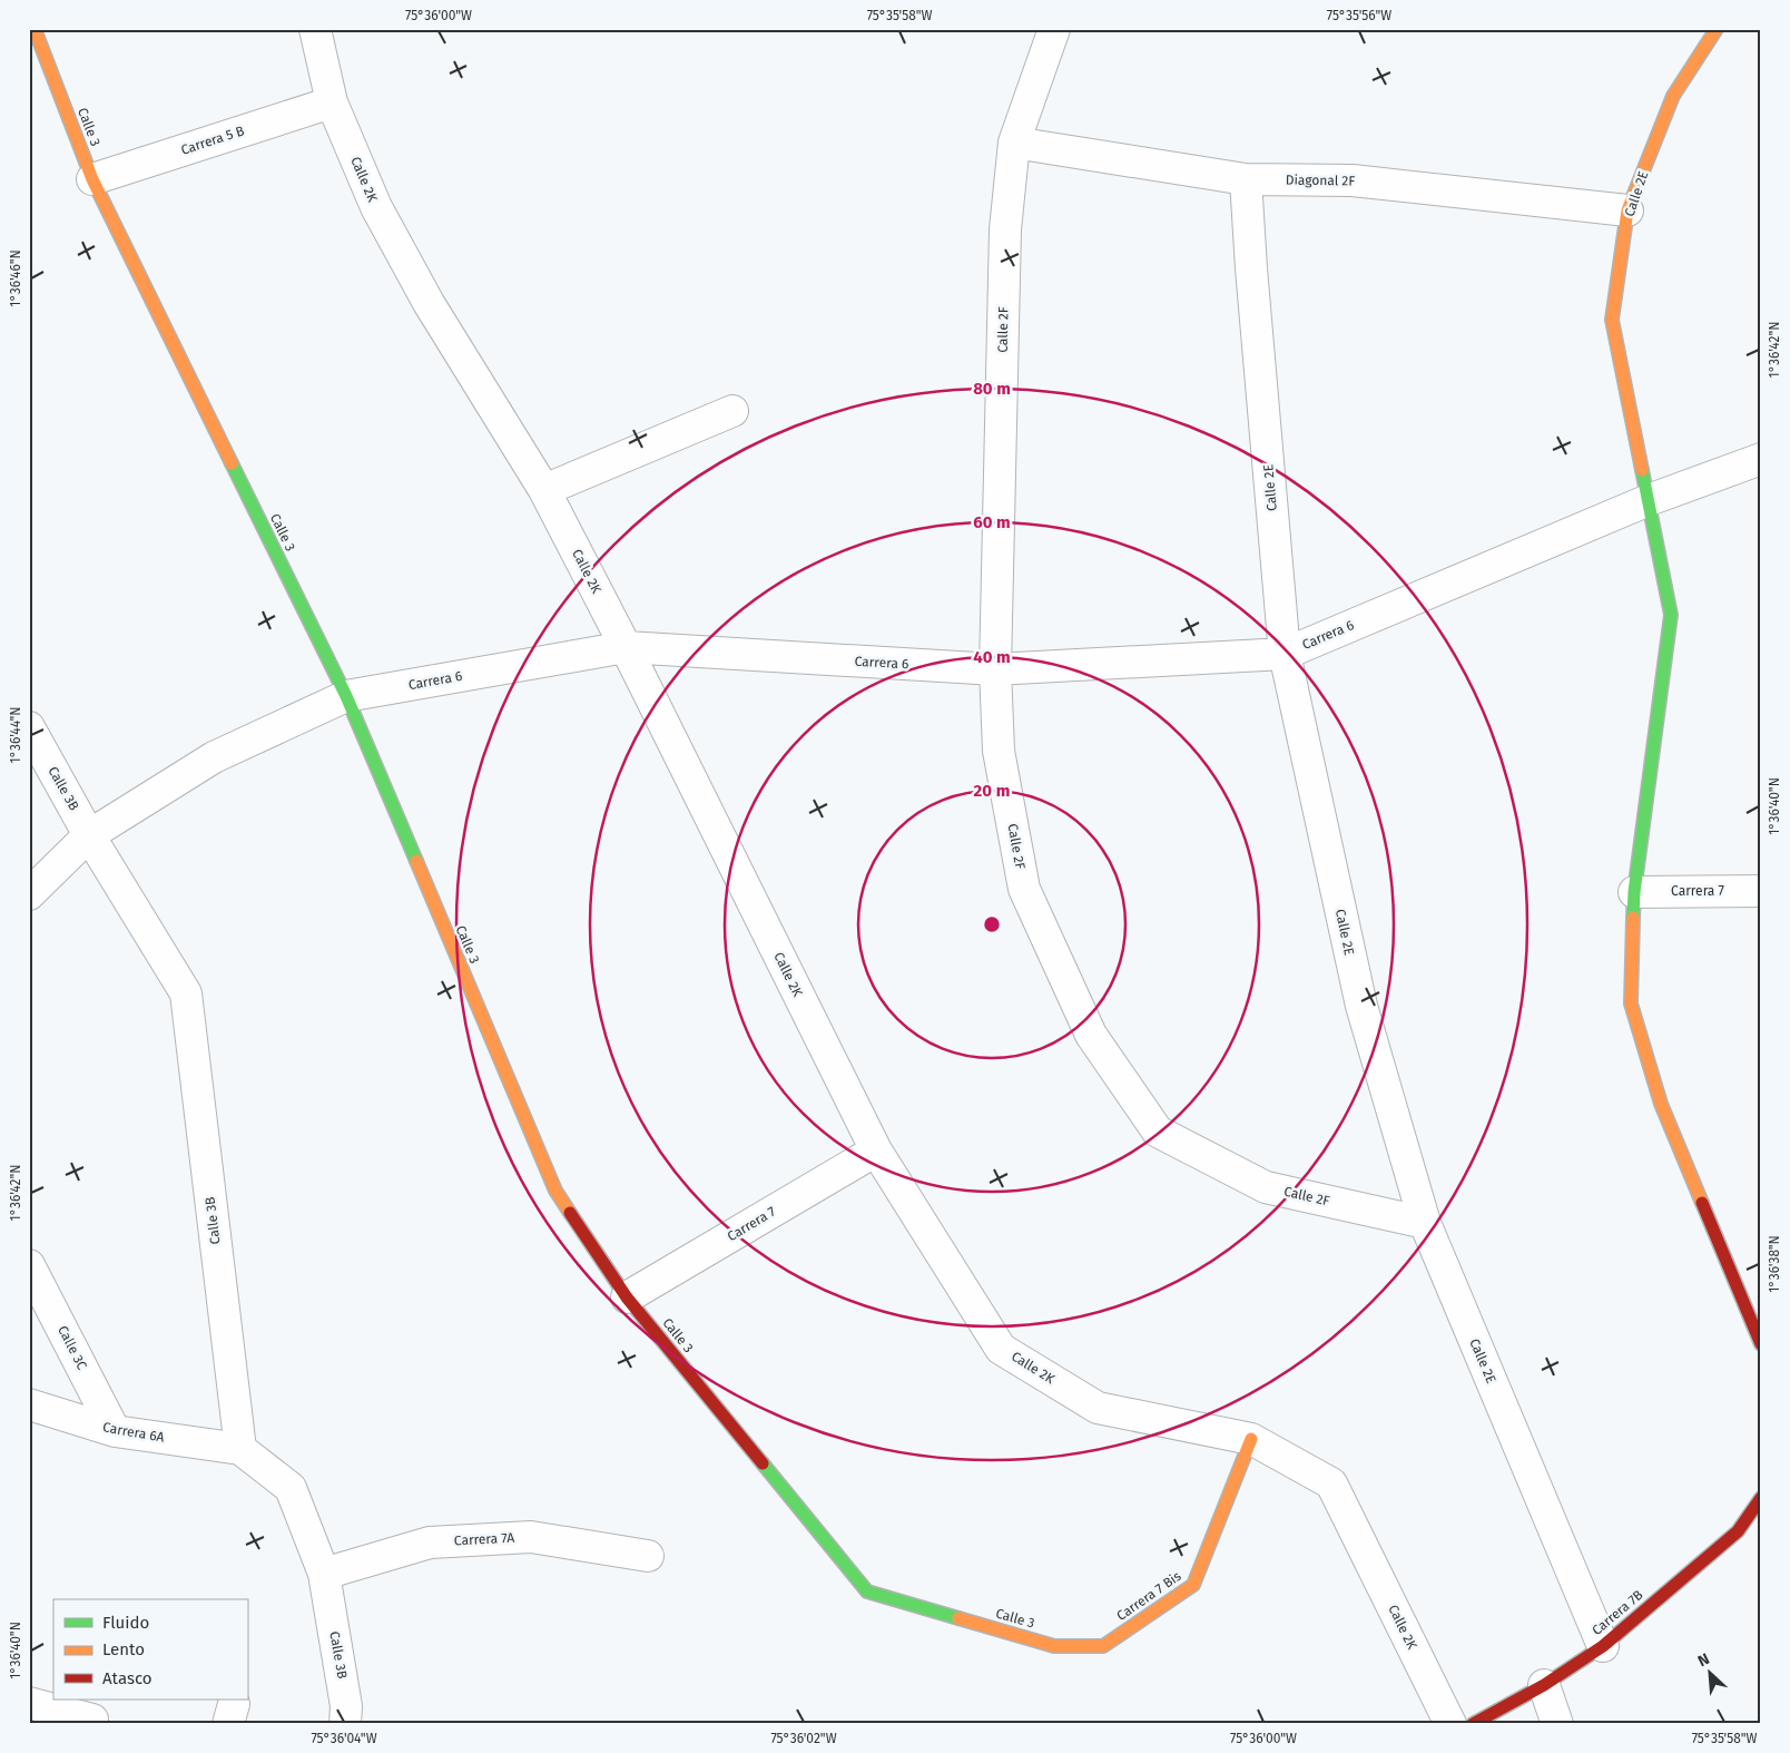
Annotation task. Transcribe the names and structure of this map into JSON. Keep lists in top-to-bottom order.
{
  "streets": {
    "street": [
      "Calle 3",
      "Carrera 5 B",
      "Calle 2K",
      "Diagonal 2F",
      "Calle 2E",
      "Calle 2F",
      "Carrera 6",
      "Calle 3B",
      "Carrera 7",
      "Calle 3C",
      "Carrera 6A",
      "Carrera 7A",
      "Carrera 7 Bis",
      "Carrera 7B"
    ]
  },
  "crossings": [
    ["Calle 3", "Carrera 5 B"],
    ["Calle 3", "Carrera 6"],
    ["Calle 3", "Carrera 7"],
    ["Calle 3", "Carrera 7 Bis"],
    ["Carrera 5 B", "Calle 2K"],
    ["Calle 2K", "Carrera 6"],
    ["Calle 2K", "Carrera 7"],
    ["Calle 2K", "Carrera 7 Bis"],
    ["Diagonal 2F", "Calle 2E"],
    ["Diagonal 2F", "Calle 2F"],
    ["Calle 2E", "Calle 2F"],
    ["Calle 2E", "Carrera 6"],
    ["Calle 2E", "Carrera 7"],
    ["Calle 2E", "Carrera 7B"],
    ["Calle 2F", "Carrera 6"],
    ["Carrera 6", "Calle 3B"],
    ["Calle 3B", "Carrera 6A"],
    ["Calle 3B", "Carrera 7A"],
    ["Calle 3C", "Carrera 6A"]
  ],
  "legend": ["Fluido", "Lento", "Atasco"],
  "north": "top left",
  "coordinates": [
    "75°36'00\"W",
    "75°35'58\"W",
    "75°35'56\"W",
    "1°36'46\"N",
    "1°36'42\"N",
    "1°36'44\"N",
    "1°36'40\"N",
    "1°36'38\"N",
    "75°36'04\"W",
    "75°36'02\"W"
  ],
  "rings": [
    "80 m",
    "60 m",
    "40 m",
    "20 m"
  ]
}
